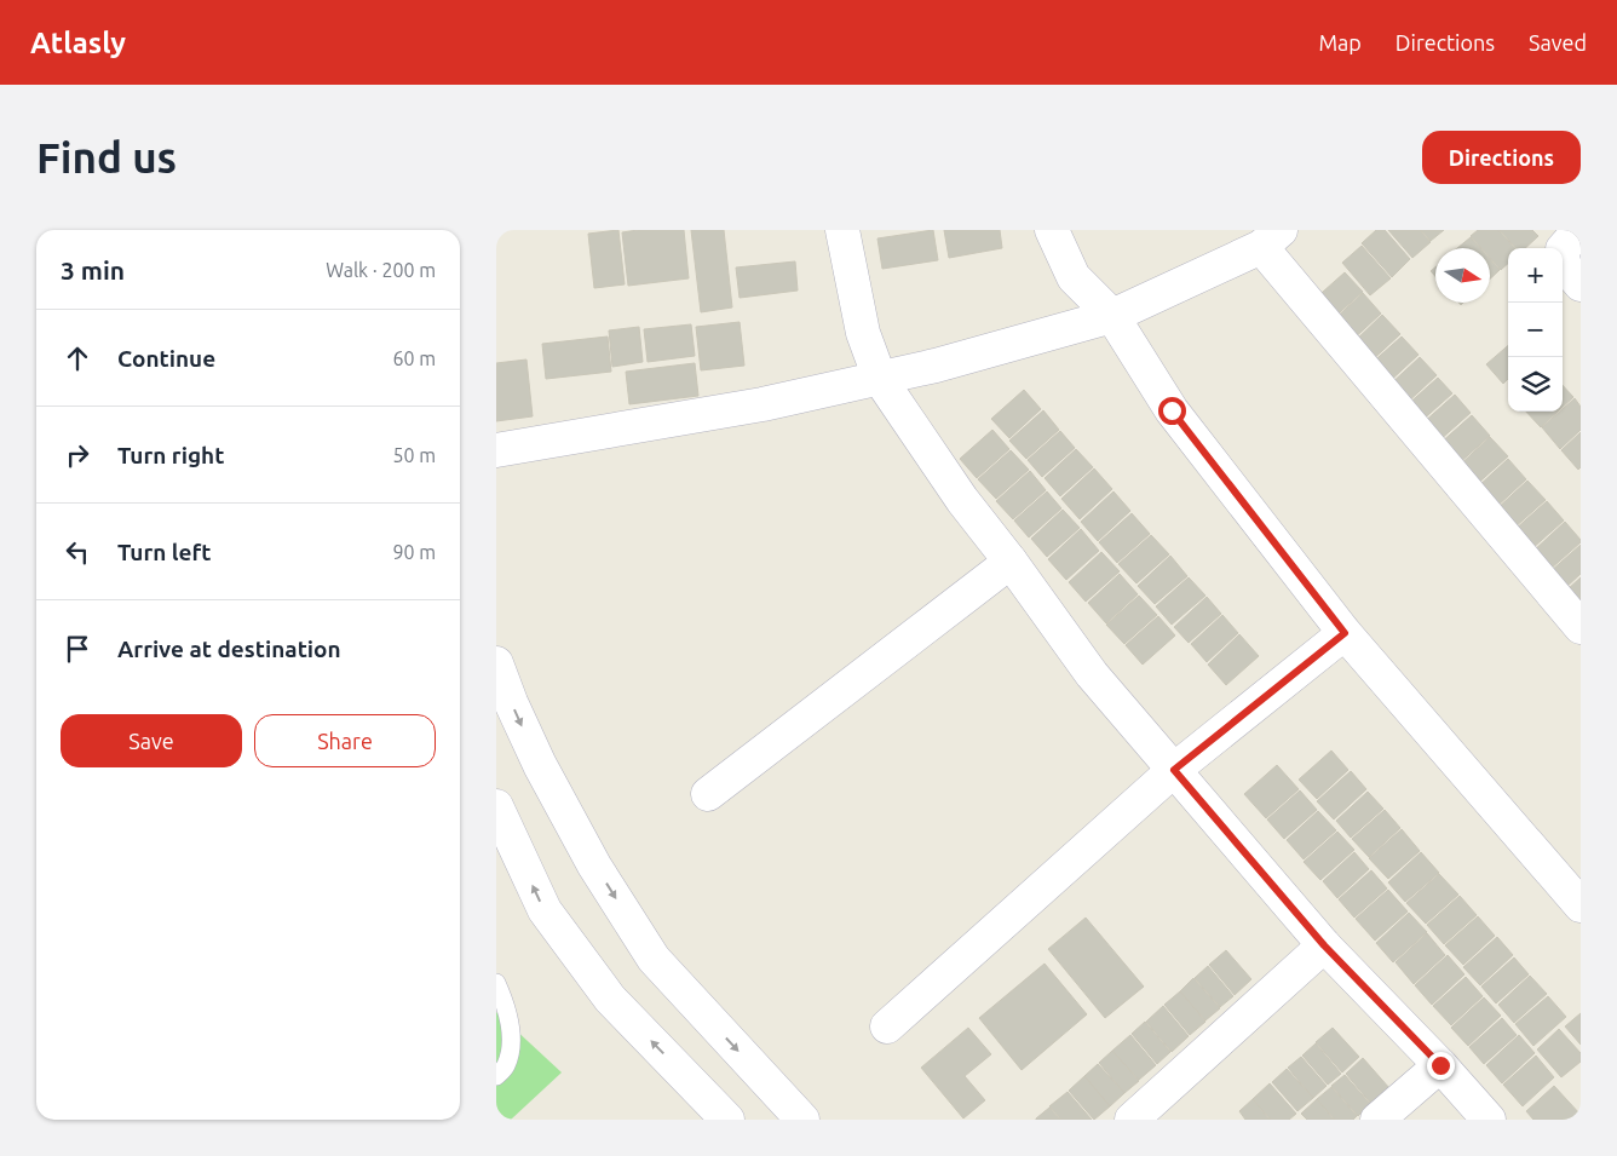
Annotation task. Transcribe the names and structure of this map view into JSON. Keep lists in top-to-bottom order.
{
  "north": "right",
  "page": {
    "header": "Atlasly",
    "nav": ["Map", "Directions", "Saved"],
    "buttons": [
      "Directions",
      ["Save", "Share"]
    ],
    "title": "Find us",
    "heading": ["3 min", "Walk · 200 m"],
    "map_buttons": ["+", "−"],
    "list": [
      ["Continue", "60 m"],
      ["Turn right", "50 m"],
      ["Turn left", "90 m"],
      "Arrive at destination"
    ]
  }
}
